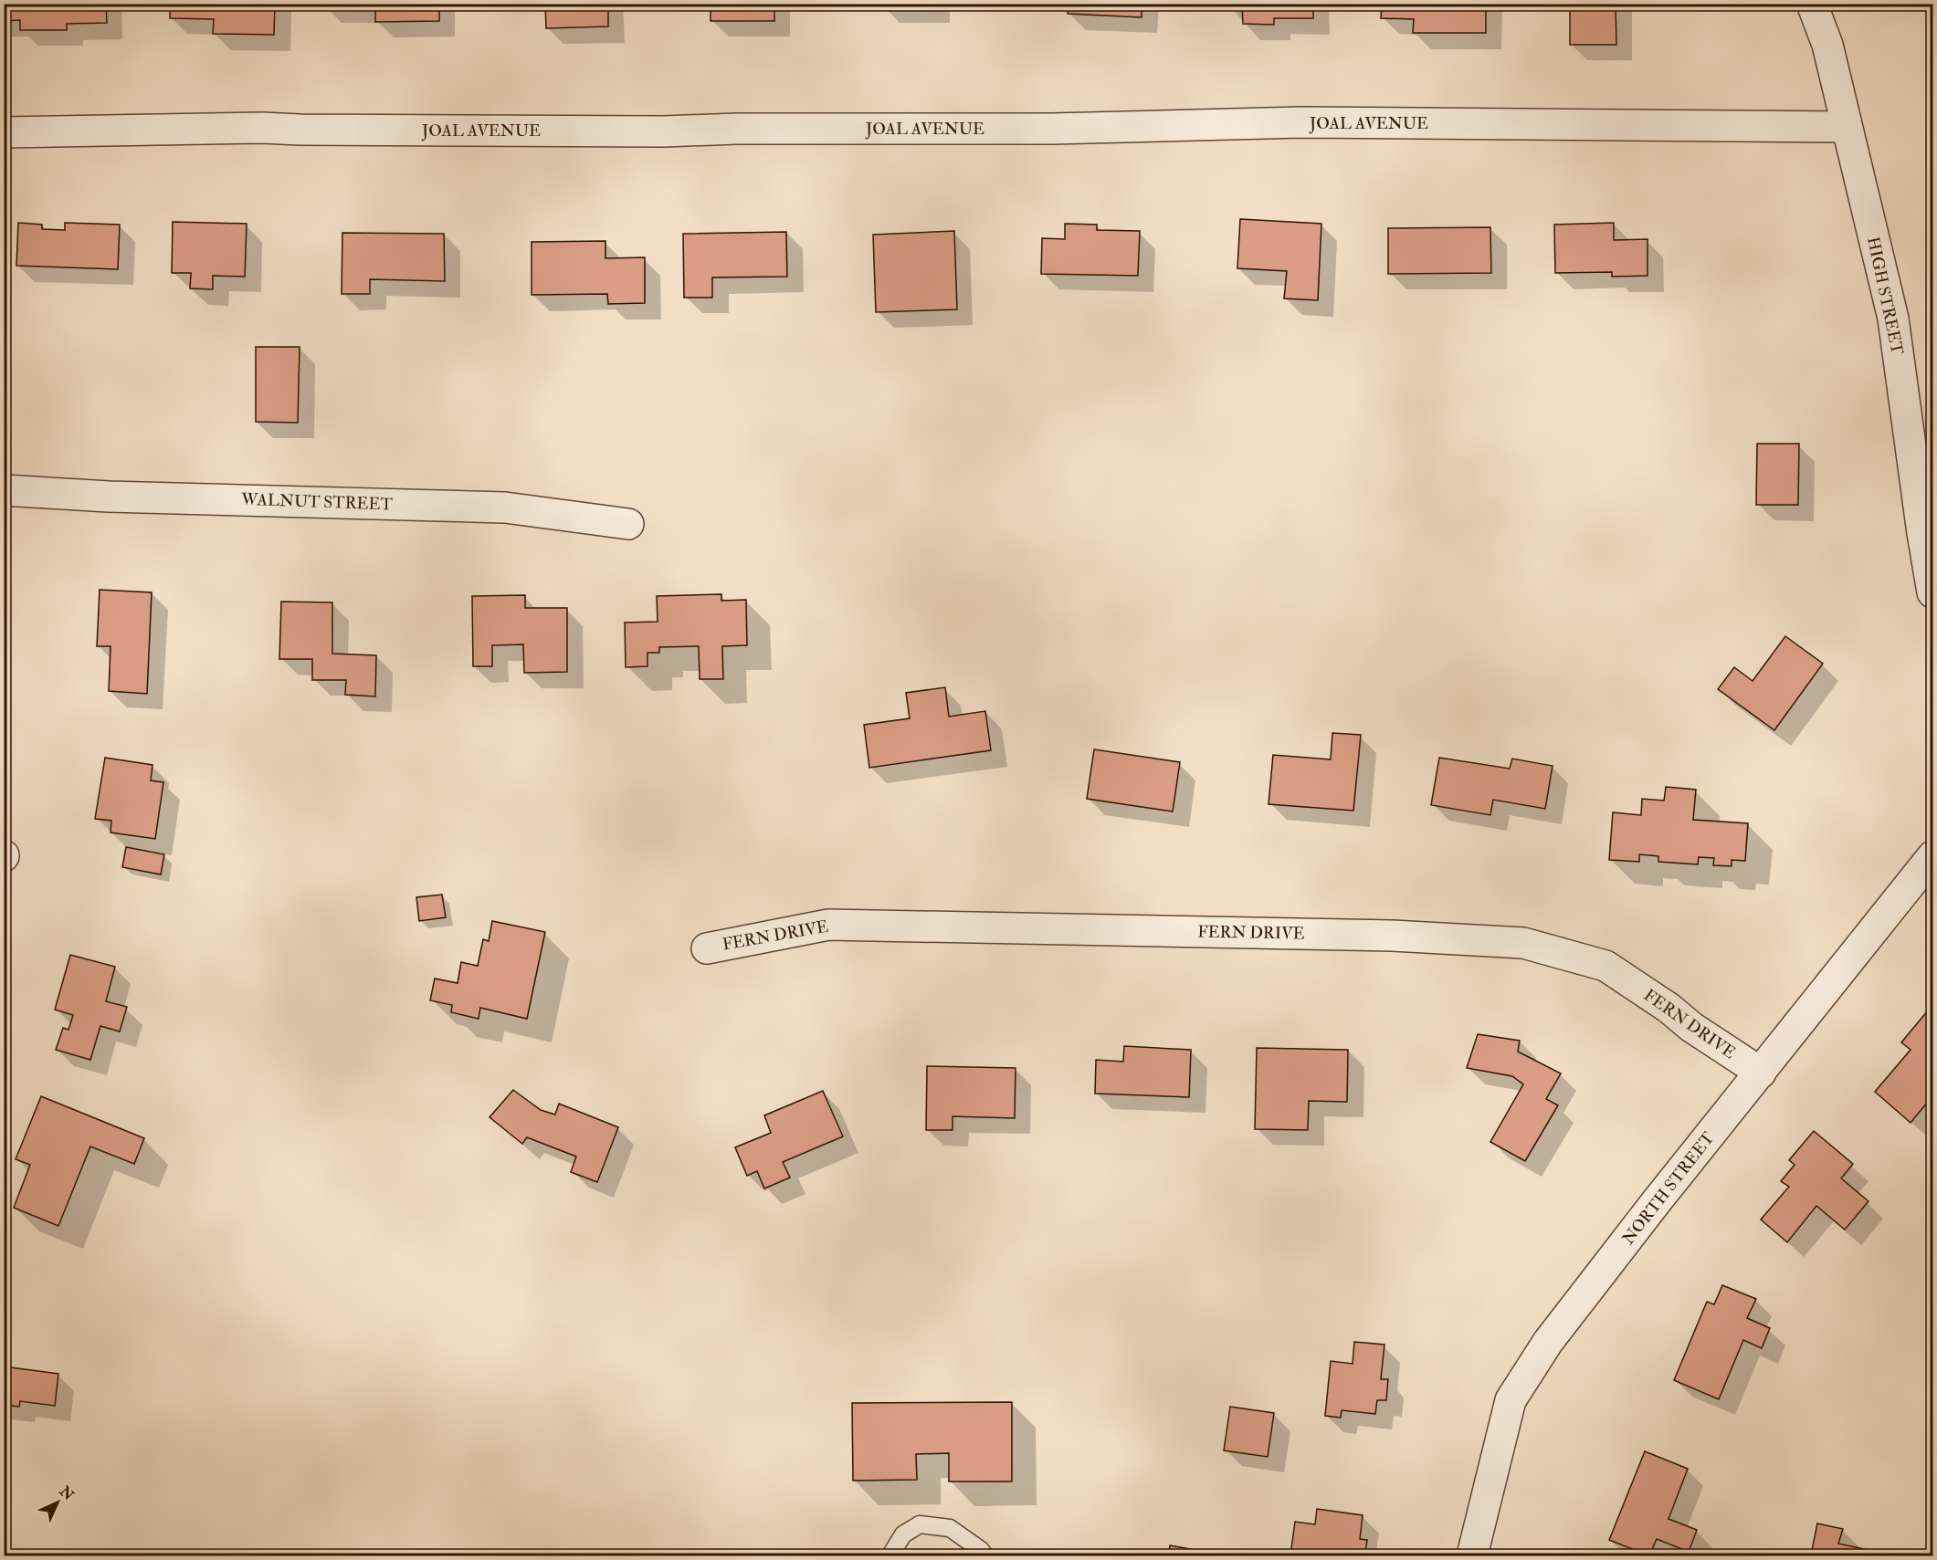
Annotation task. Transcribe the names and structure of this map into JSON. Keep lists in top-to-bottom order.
{
  "streets": {
    "street": [
      "JOAL AVENUE",
      "HIGH STREET",
      "WALNUT STREET",
      "FERN DRIVE",
      "NORTH STREET"
    ]
  },
  "crossings": [
    ["JOAL AVENUE", "HIGH STREET"],
    ["FERN DRIVE", "NORTH STREET"]
  ],
  "north": "top right"
}
